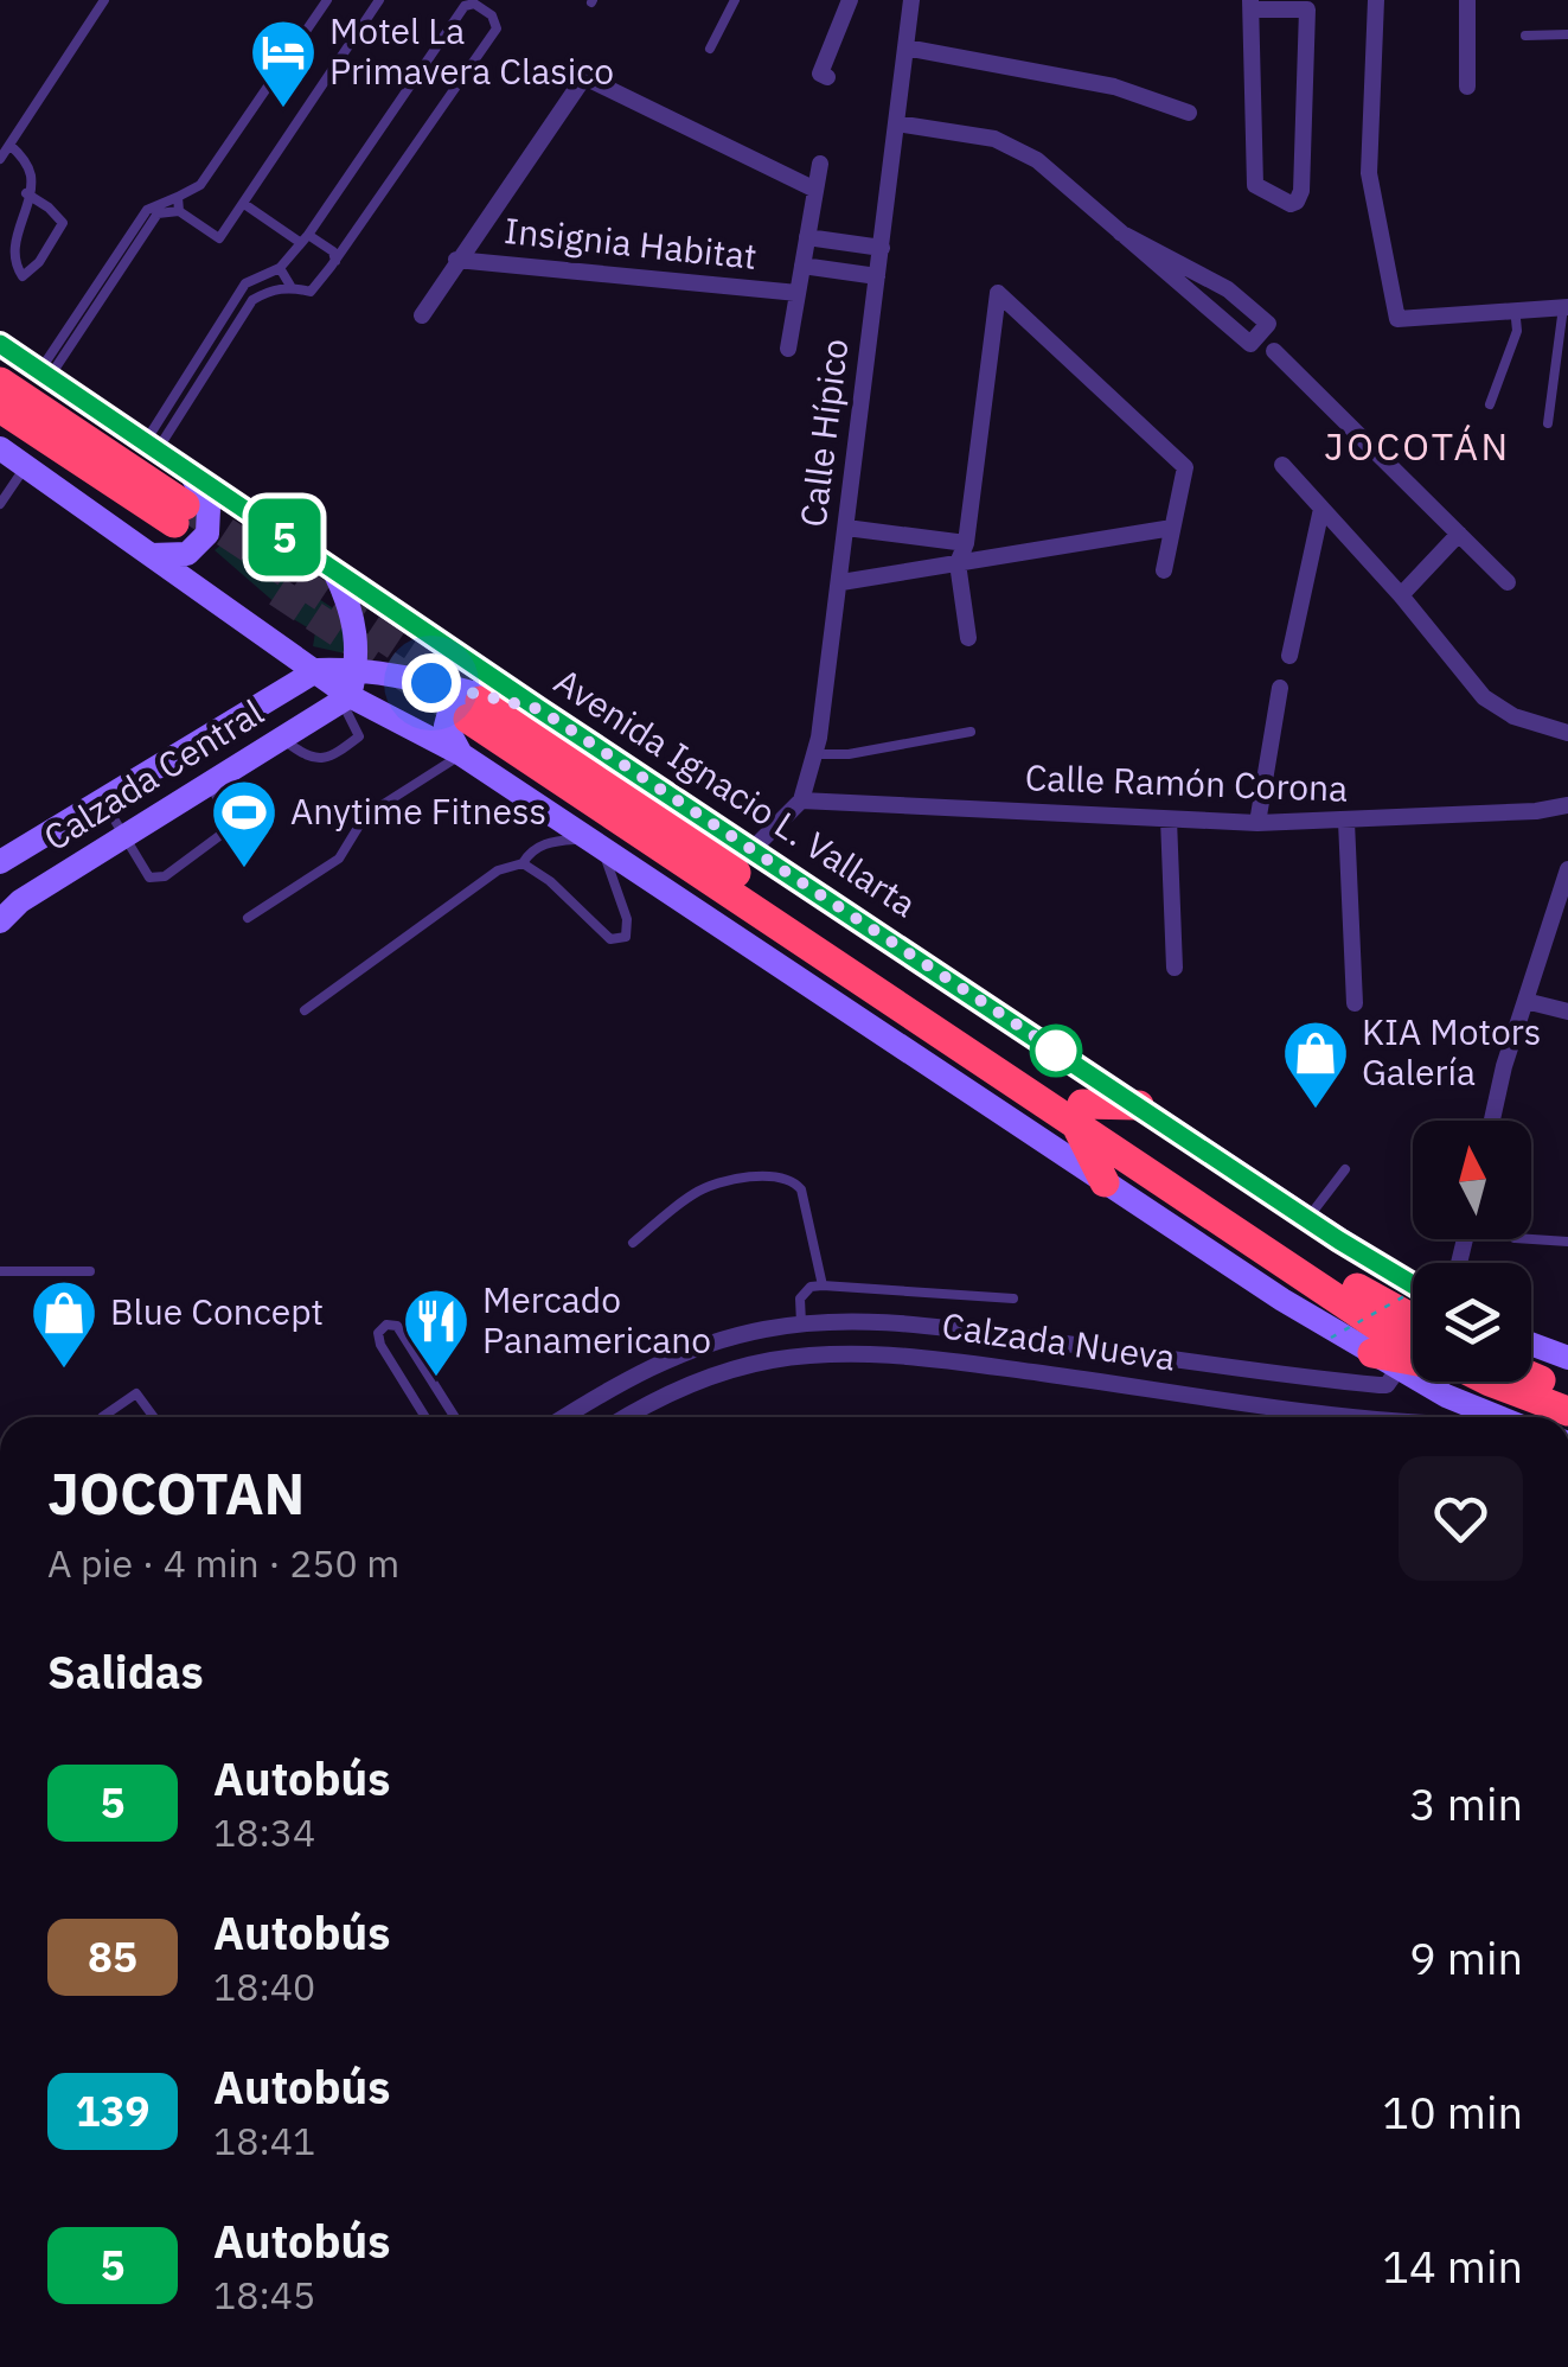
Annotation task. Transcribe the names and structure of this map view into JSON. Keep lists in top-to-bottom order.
{
  "streets": {
    "highway": ["Avenida Ignacio L. Vallarta"],
    "street": [
      "Insignia Habitat",
      "Calle Hípico",
      "Calzada Central",
      "Calle Ramón Corona",
      "Calzada Nueva"
    ]
  },
  "crossings": [
    ["Calle Hípico", "Calle Ramón Corona"],
    ["Calle Hípico", "Avenida Ignacio L. Vallarta"]
  ],
  "districts": ["JOCOTÁN"],
  "places": {
    "hotel": ["Motel La Primavera Clasico"],
    "sports": ["Anytime Fitness"],
    "shop": ["KIA Motors Galería", "Blue Concept"],
    "restaurant": ["Mercado Panamericano"]
  },
  "lines": ["bus line 5"],
  "north": "top",
  "page": {
    "on_map": "5",
    "heading": [
      ["JOCOTAN", "A pie · 4 min · 250 m"],
      "Salidas"
    ],
    "list": [
      {
        "mark": "5",
        "name": "Autobús",
        "note": "18:34",
        "value": "3 min"
      },
      {
        "mark": "85",
        "name": "Autobús",
        "note": "18:40",
        "value": "9 min"
      },
      {
        "mark": "139",
        "name": "Autobús",
        "note": "18:41",
        "value": "10 min"
      },
      {
        "mark": "5",
        "name": "Autobús",
        "note": "18:45",
        "value": "14 min"
      }
    ]
  }
}
